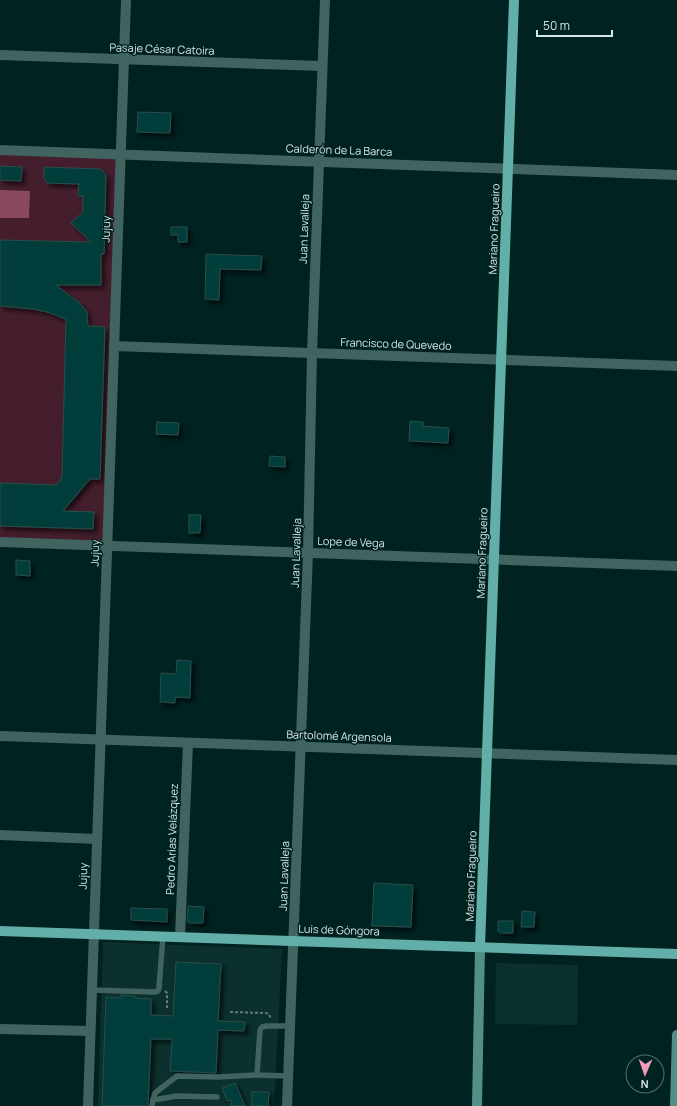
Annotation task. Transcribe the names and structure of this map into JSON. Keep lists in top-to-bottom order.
{
  "streets": {
    "main road": ["Mariano Fragueiro", "Luis de Góngora"],
    "street": [
      "Pasaje César Catoira",
      "Calderón de La Barca",
      "Jujuy",
      "Juan Lavalleja",
      "Francisco de Quevedo",
      "Lope de Vega",
      "Bartolomé Argensola",
      "Pedro Arias Velázquez"
    ]
  },
  "crossings": [
    ["Pasaje César Catoira", "Jujuy"],
    ["Pasaje César Catoira", "Juan Lavalleja"],
    ["Calderón de La Barca", "Jujuy"],
    ["Calderón de La Barca", "Juan Lavalleja"],
    ["Calderón de La Barca", "Mariano Fragueiro"],
    ["Jujuy", "Francisco de Quevedo"],
    ["Jujuy", "Lope de Vega"],
    ["Jujuy", "Bartolomé Argensola"],
    ["Jujuy", "Luis de Góngora"],
    ["Juan Lavalleja", "Francisco de Quevedo"],
    ["Juan Lavalleja", "Lope de Vega"],
    ["Juan Lavalleja", "Bartolomé Argensola"],
    ["Juan Lavalleja", "Luis de Góngora"],
    ["Mariano Fragueiro", "Francisco de Quevedo"],
    ["Mariano Fragueiro", "Lope de Vega"],
    ["Mariano Fragueiro", "Bartolomé Argensola"],
    ["Mariano Fragueiro", "Luis de Góngora"],
    ["Bartolomé Argensola", "Pedro Arias Velázquez"],
    ["Pedro Arias Velázquez", "Luis de Góngora"]
  ],
  "scale_bar": "50 m",
  "north": "bottom"
}
